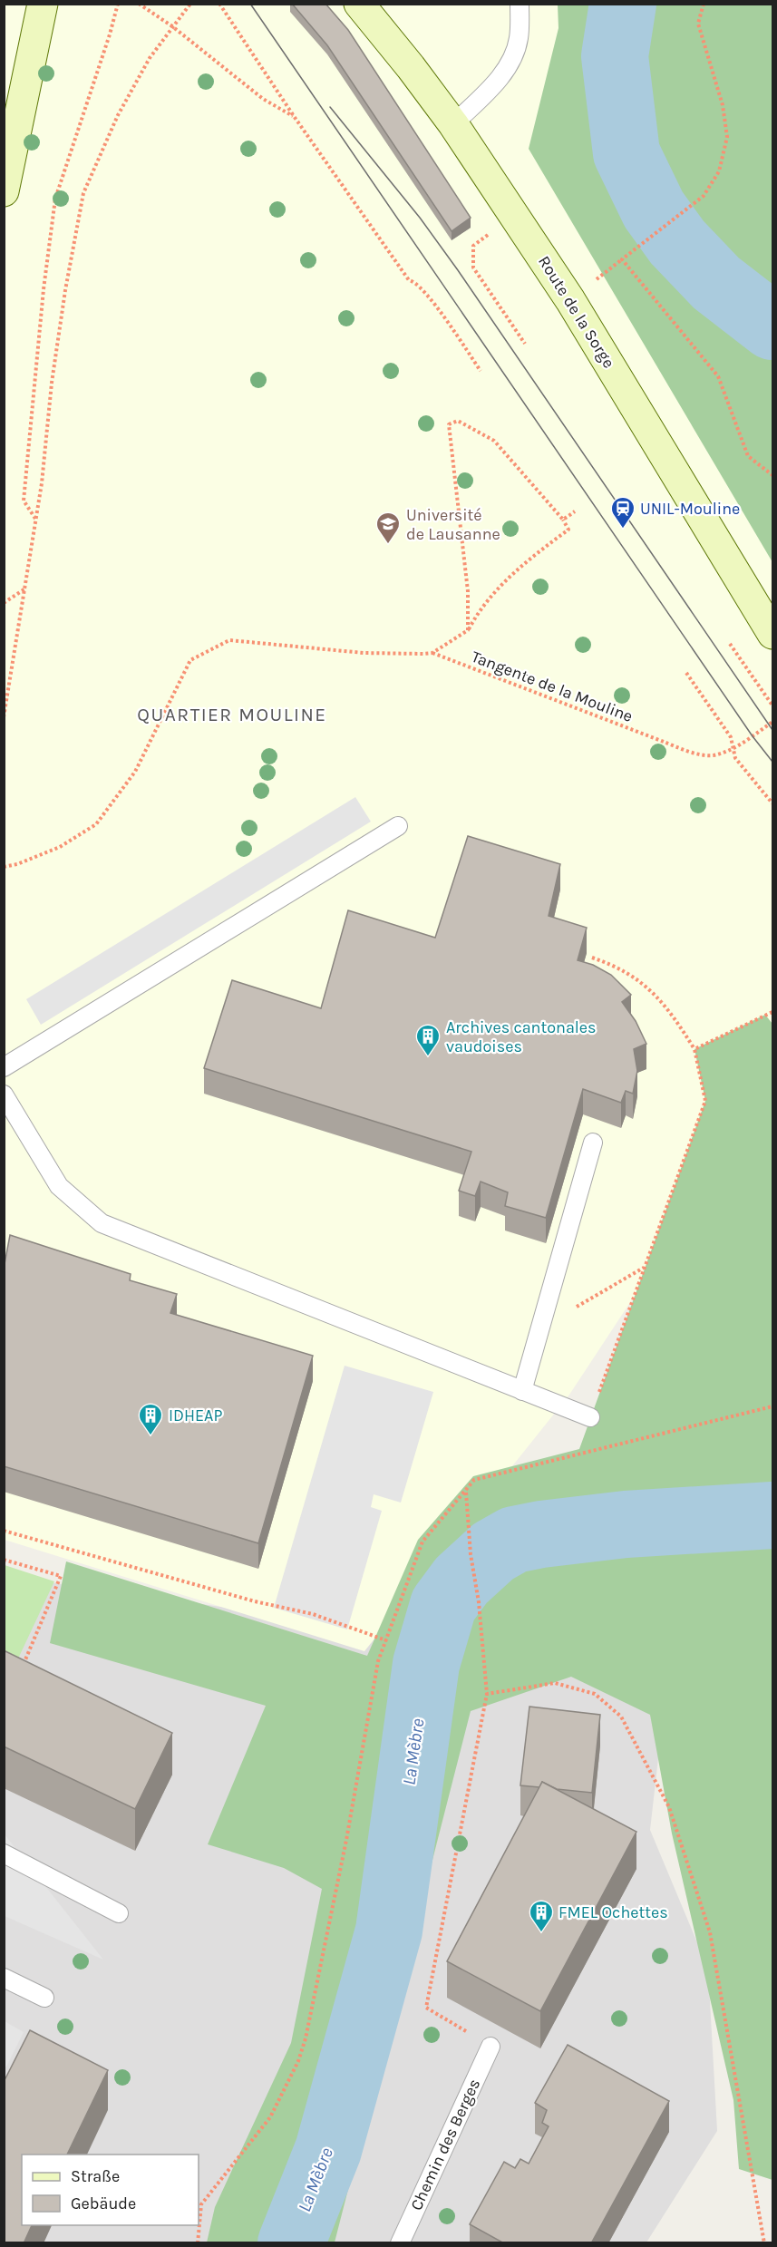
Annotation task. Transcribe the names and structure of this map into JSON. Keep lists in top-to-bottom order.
{
  "streets": {
    "street": ["Route de la Sorge"],
    "lane": ["Chemin des Berges"],
    "path": ["Tangente de la Mouline"]
  },
  "districts": ["QUARTIER MOULINE"],
  "water": ["La Mèbre"],
  "places": {
    "station": ["UNIL-Mouline"],
    "school or university": ["Université de Lausanne"],
    "building": ["Archives cantonales vaudoises", "IDHEAP", "FMEL Ochettes"]
  },
  "legend": ["Straße", "Gebäude"]
}
